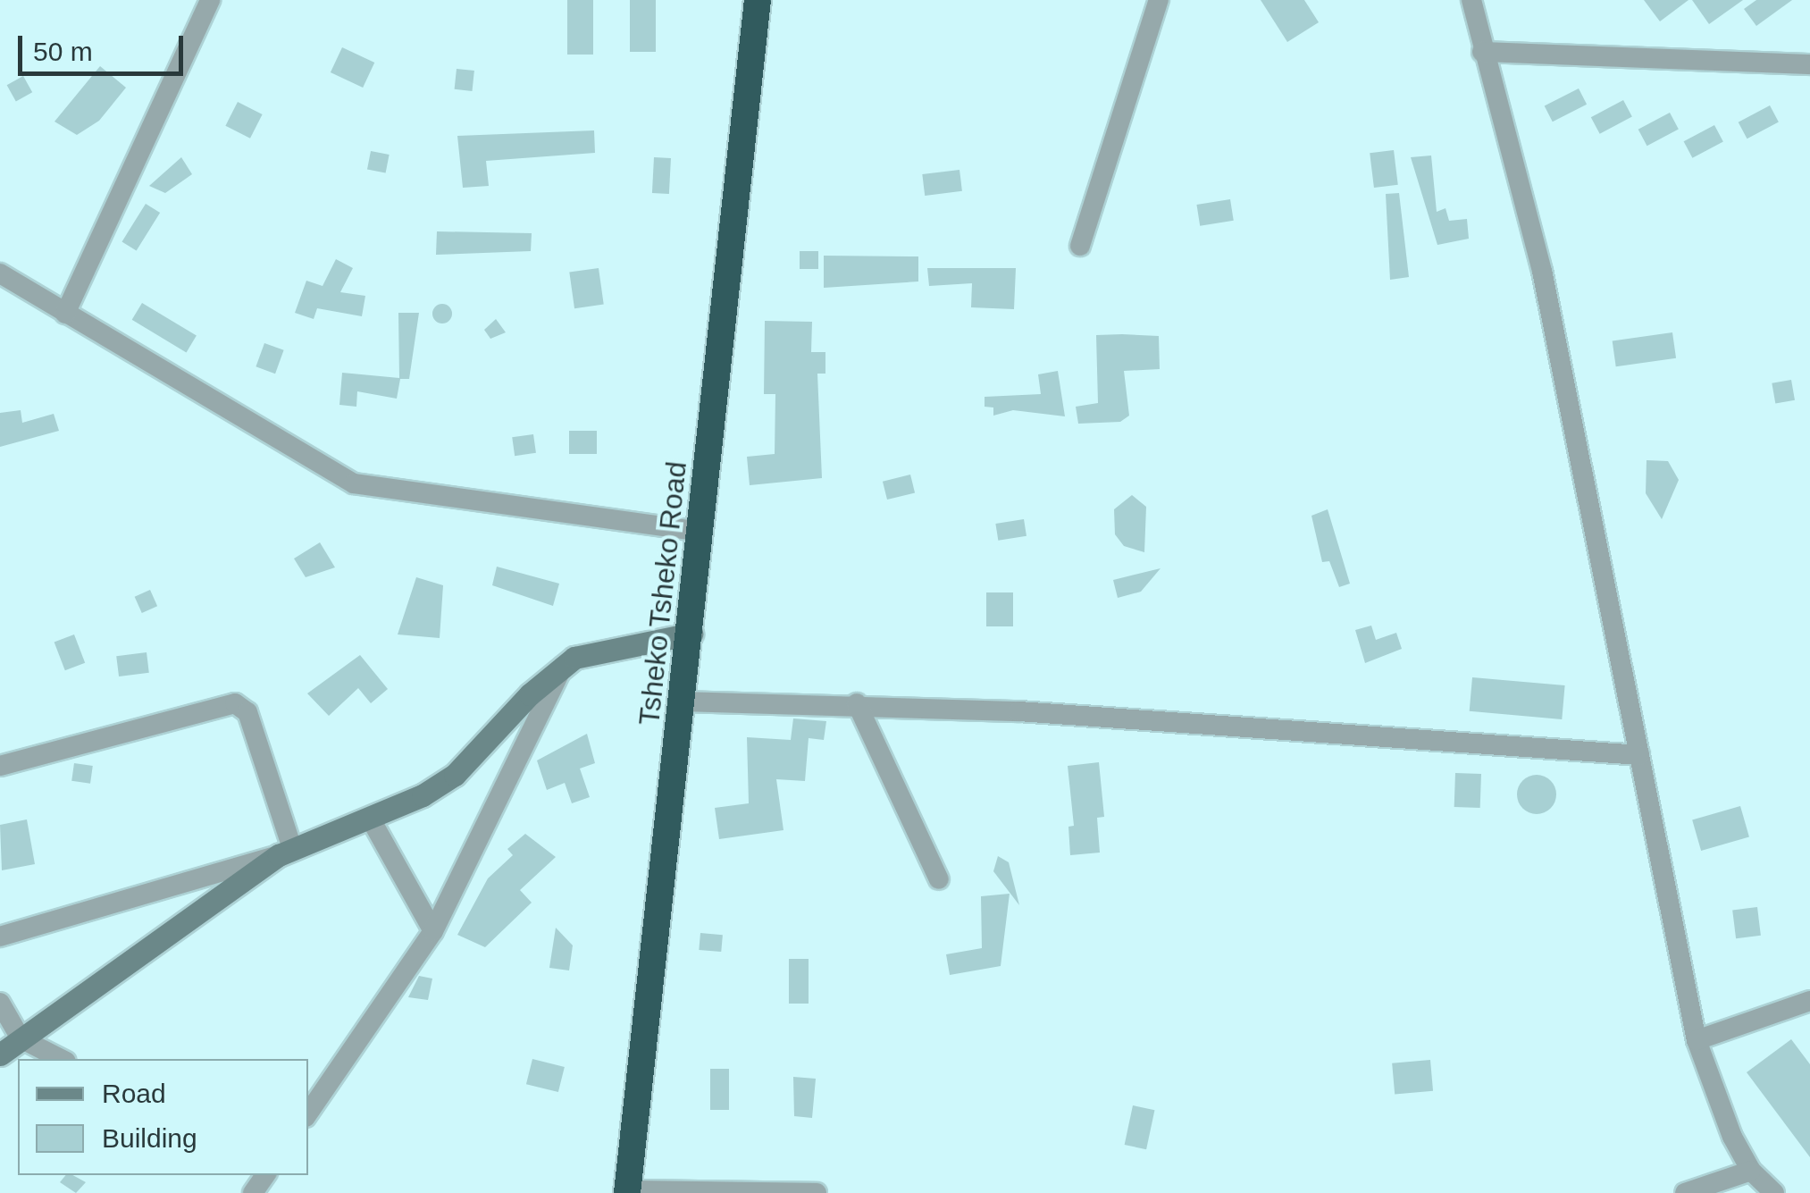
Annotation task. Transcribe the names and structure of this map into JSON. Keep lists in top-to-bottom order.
{
  "streets": {
    "highway": ["Tsheko Tsheko Road"]
  },
  "legend": ["Road", "Building"],
  "scale_bar": "50 m"
}
